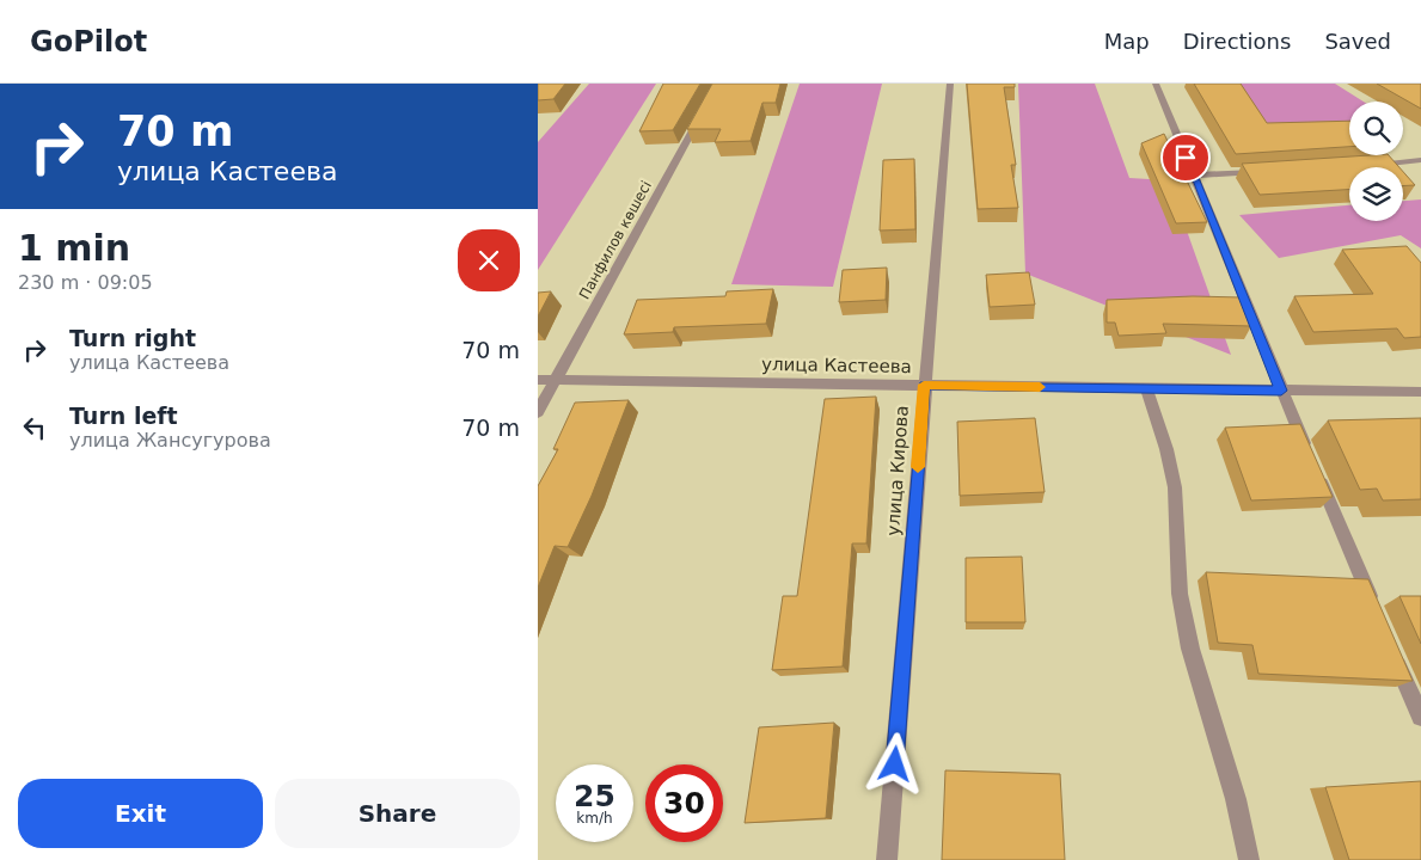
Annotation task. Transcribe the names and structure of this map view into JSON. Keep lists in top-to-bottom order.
{
  "streets": {
    "street": ["Панфилов көшесі", "улица Кастеева", "улица Кирова"]
  },
  "crossings": [
    ["Панфилов көшесі", "улица Кастеева"],
    ["улица Кастеева", "улица Кирова"]
  ],
  "page": {
    "header": "GoPilot",
    "nav": ["Map", "Directions", "Saved"],
    "turn": ["70 m", "улица Кастеева"],
    "heading": ["1 min", "230 m · 09:05"],
    "list": [
      {
        "name": "Turn right",
        "note": "улица Кастеева",
        "value": "70 m"
      },
      {
        "name": "Turn left",
        "note": "улица Жансугурова",
        "value": "70 m"
      }
    ],
    "speed": "25 km/h",
    "limit": "30",
    "buttons": ["Exit", "Share"]
  }
}
